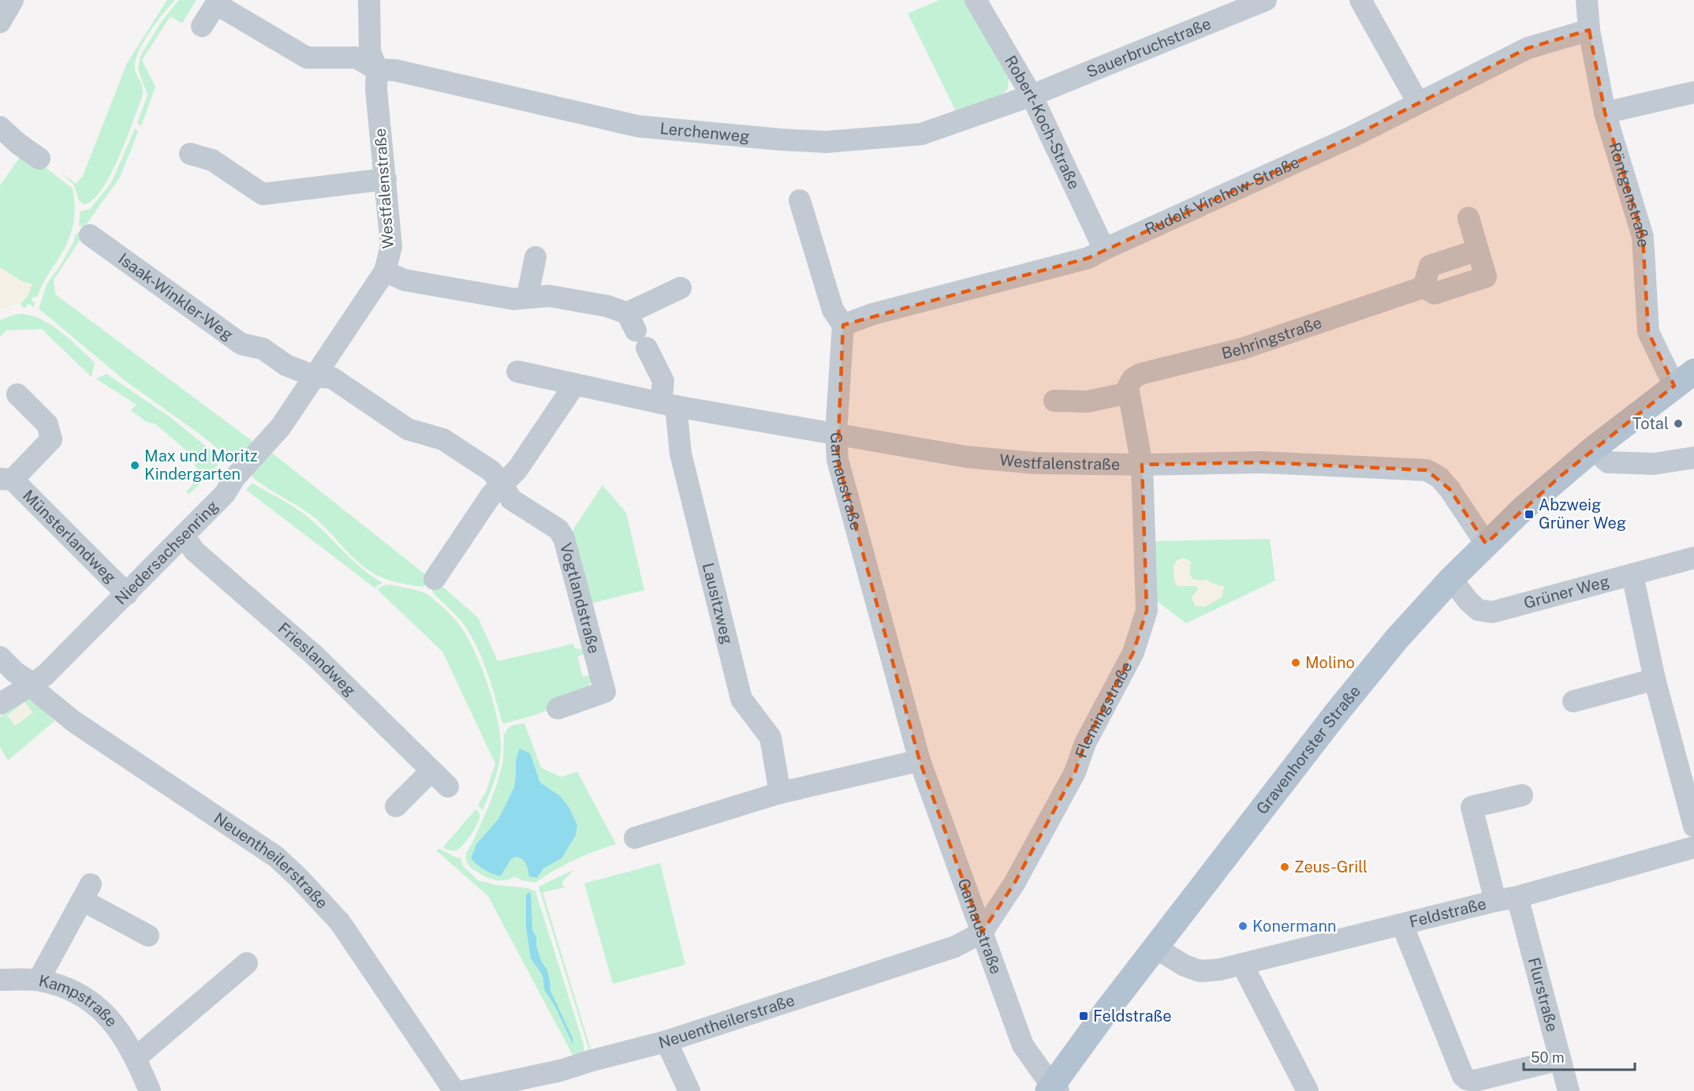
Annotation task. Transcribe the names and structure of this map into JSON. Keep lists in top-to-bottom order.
{
  "streets": {
    "main road": ["Gravenhorster Straße"],
    "street": [
      "Sauerbruchstraße",
      "Robert-Koch-Straße",
      "Lerchenweg",
      "Westfalenstraße",
      "Röntgenstraße",
      "Rudolf-Virchow-Straße",
      "Isaak-Winkler-Weg",
      "Behringstraße",
      "Garnaustraße",
      "Münsterlandweg",
      "Niedersachsenring",
      "Grüner Weg",
      "Vogtlandstraße",
      "Lausitzweg",
      "Frieslandweg",
      "Flemingstraße",
      "Neuentheilerstraße",
      "Feldstraße",
      "Flurstraße",
      "Kampstraße"
    ]
  },
  "crossings": [
    ["Sauerbruchstraße", "Robert-Koch-Straße"],
    ["Sauerbruchstraße", "Lerchenweg"],
    ["Robert-Koch-Straße", "Lerchenweg"],
    ["Robert-Koch-Straße", "Rudolf-Virchow-Straße"],
    ["Lerchenweg", "Westfalenstraße"],
    ["Westfalenstraße", "Garnaustraße"],
    ["Westfalenstraße", "Niedersachsenring"],
    ["Westfalenstraße", "Lausitzweg"],
    ["Westfalenstraße", "Flemingstraße"],
    ["Westfalenstraße", "Gravenhorster Straße"],
    ["Röntgenstraße", "Rudolf-Virchow-Straße"],
    ["Röntgenstraße", "Gravenhorster Straße"],
    ["Rudolf-Virchow-Straße", "Garnaustraße"],
    ["Isaak-Winkler-Weg", "Niedersachsenring"],
    ["Isaak-Winkler-Weg", "Vogtlandstraße"],
    ["Garnaustraße", "Flemingstraße"],
    ["Garnaustraße", "Gravenhorster Straße"],
    ["Garnaustraße", "Neuentheilerstraße"],
    ["Münsterlandweg", "Niedersachsenring"],
    ["Niedersachsenring", "Vogtlandstraße"],
    ["Niedersachsenring", "Frieslandweg"],
    ["Niedersachsenring", "Neuentheilerstraße"],
    ["Grüner Weg", "Gravenhorster Straße"],
    ["Flemingstraße", "Neuentheilerstraße"],
    ["Gravenhorster Straße", "Feldstraße"],
    ["Feldstraße", "Flurstraße"]
  ],
  "places": {
    "other": [
      "Total",
      "Max und Moritz Kindergarten",
      "Molino",
      "Zeus-Grill",
      "Konermann"
    ],
    "transit": ["Abzweig Grüner Weg", "Feldstraße"]
  },
  "scale_bar": "50 m"
}
